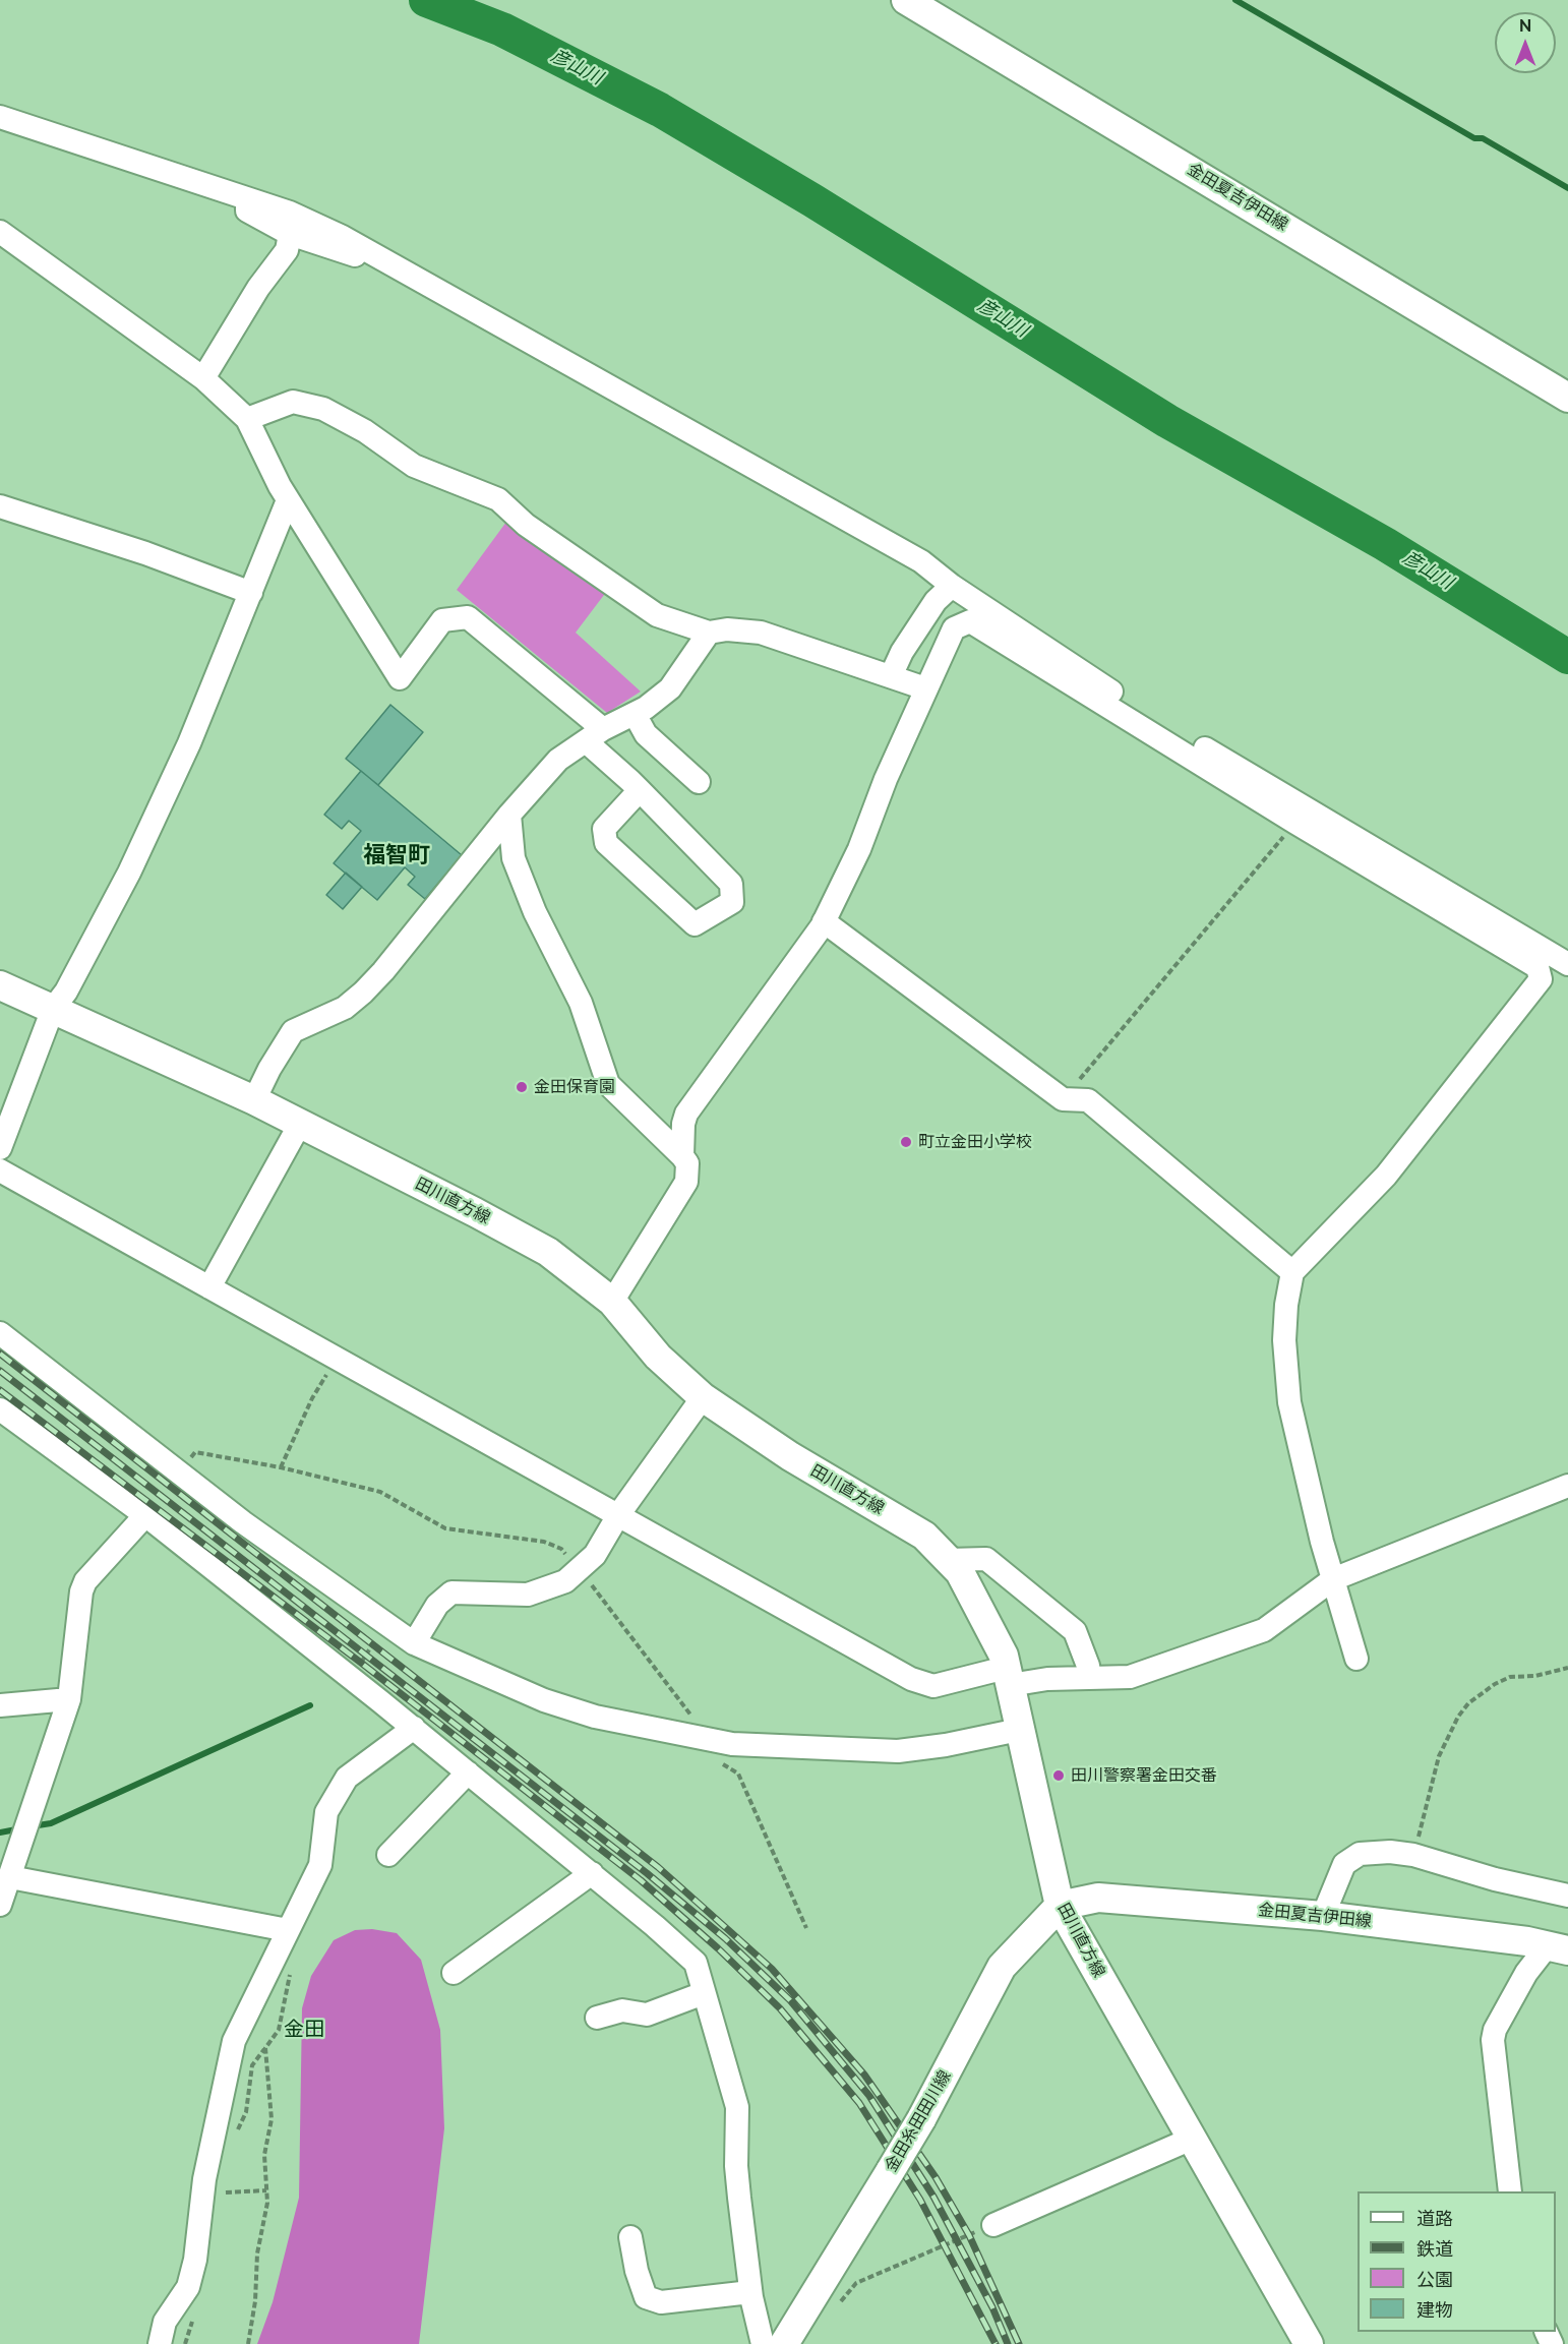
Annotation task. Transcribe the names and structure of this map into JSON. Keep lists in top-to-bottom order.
{
  "streets": {
    "main road": ["金田夏吉伊田線", "田川直方線", "金田糸田田川線"]
  },
  "crossings": [
    ["金田夏吉伊田線", "田川直方線"],
    ["金田夏吉伊田線", "金田糸田田川線"],
    ["田川直方線", "金田糸田田川線"]
  ],
  "districts": ["福智町", "金田"],
  "water": ["彦山川"],
  "places": ["金田保育園", "町立金田小学校", "田川警察署金田交番"],
  "legend": [
    "道路",
    "鉄道",
    "公園",
    "建物"
  ],
  "north": "top"
}
